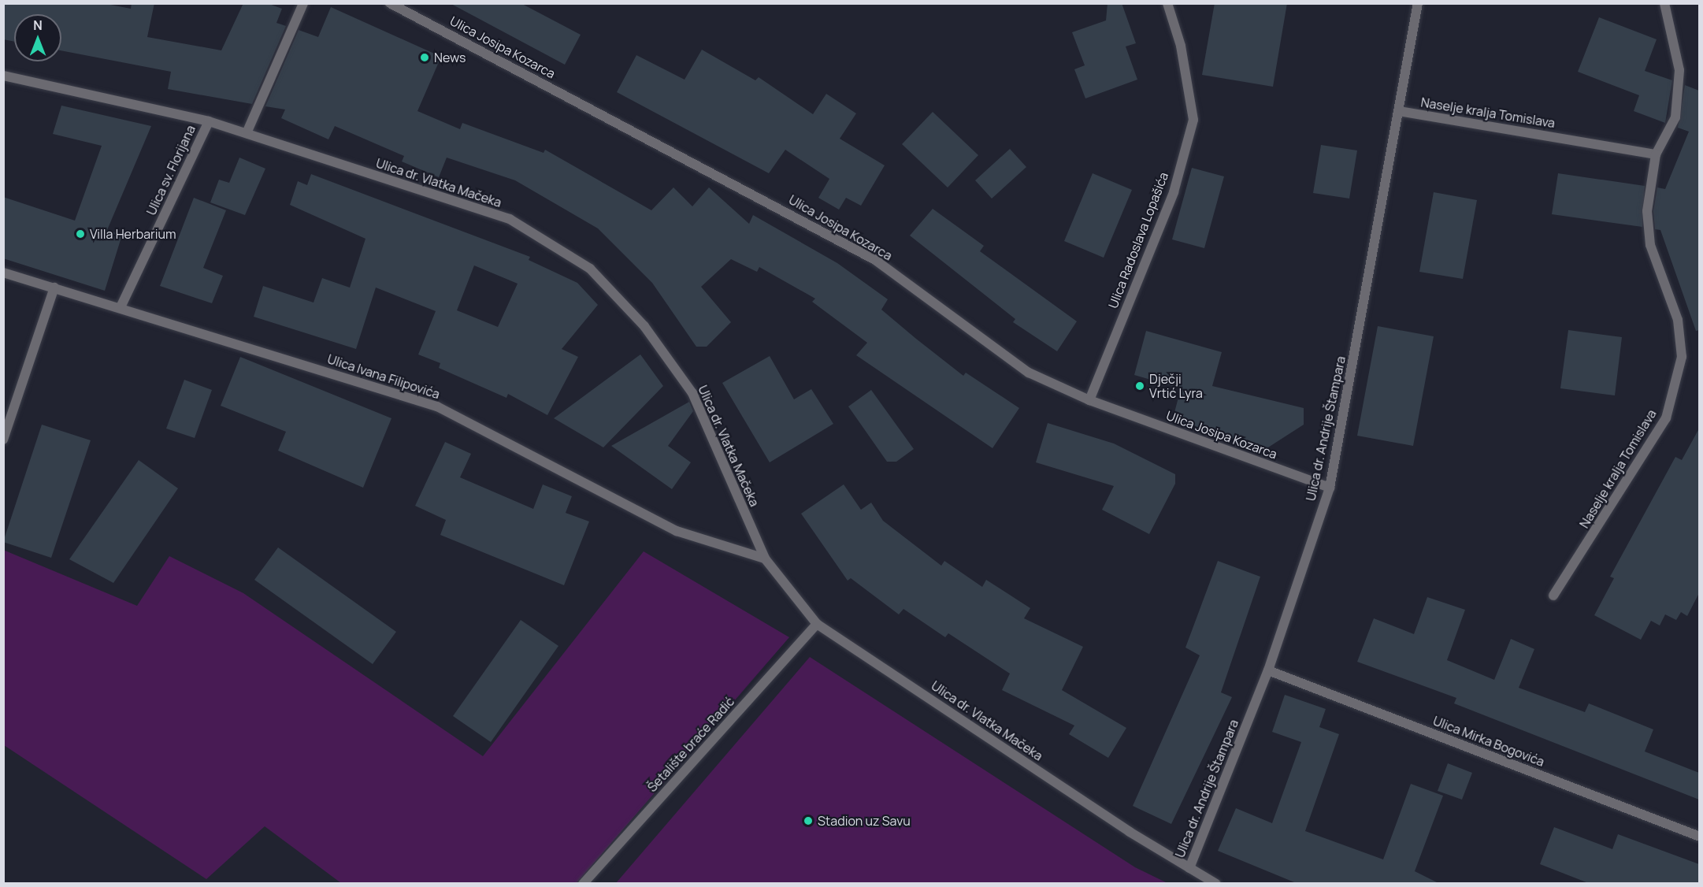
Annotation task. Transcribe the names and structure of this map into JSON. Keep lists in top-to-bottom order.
{
  "streets": {
    "street": [
      "Ulica Josipa Kozarca",
      "Naselje kralja Tomislava",
      "Ulica sv. Florijana",
      "Ulica dr. Vlatka Mačeka",
      "Ulica Radoslava Lopašića",
      "Ulica Ivana Filipovića",
      "Ulica dr. Andrije Štampara",
      "Ulica Mirka Bogovića",
      "Šetalište braće Radić"
    ]
  },
  "crossings": [
    ["Ulica Josipa Kozarca", "Ulica Radoslava Lopašića"],
    ["Ulica Josipa Kozarca", "Ulica dr. Andrije Štampara"],
    ["Naselje kralja Tomislava", "Ulica dr. Andrije Štampara"],
    ["Ulica sv. Florijana", "Ulica dr. Vlatka Mačeka"],
    ["Ulica sv. Florijana", "Ulica Ivana Filipovića"],
    ["Ulica dr. Vlatka Mačeka", "Ulica Ivana Filipovića"],
    ["Ulica dr. Vlatka Mačeka", "Ulica dr. Andrije Štampara"],
    ["Ulica dr. Vlatka Mačeka", "Šetalište braće Radić"],
    ["Ulica dr. Andrije Štampara", "Ulica Mirka Bogovića"]
  ],
  "places": [
    "News",
    "Villa Herbarium",
    "Dječji Vrtić Lyra",
    "Stadion uz Savu"
  ],
  "north": "top"
}
